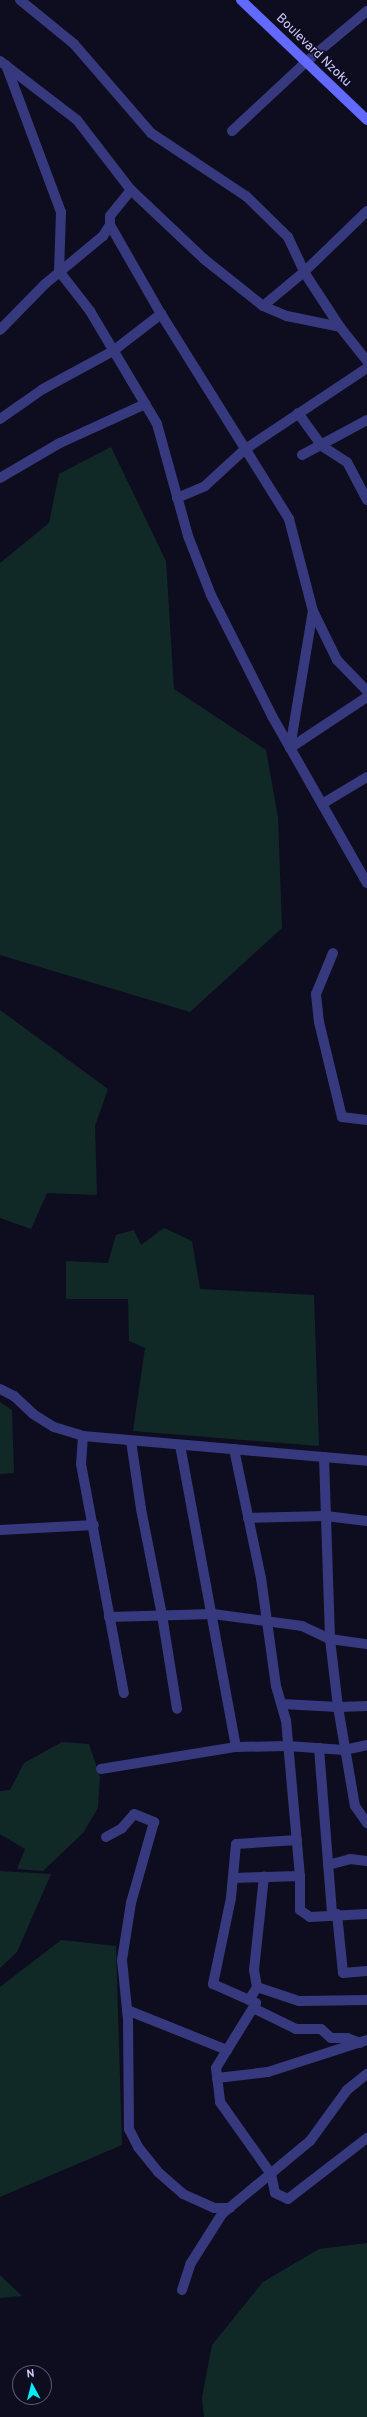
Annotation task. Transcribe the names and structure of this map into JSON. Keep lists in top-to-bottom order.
{
  "streets": {
    "street": ["Boulevard Nzoku"]
  },
  "north": "top"
}
